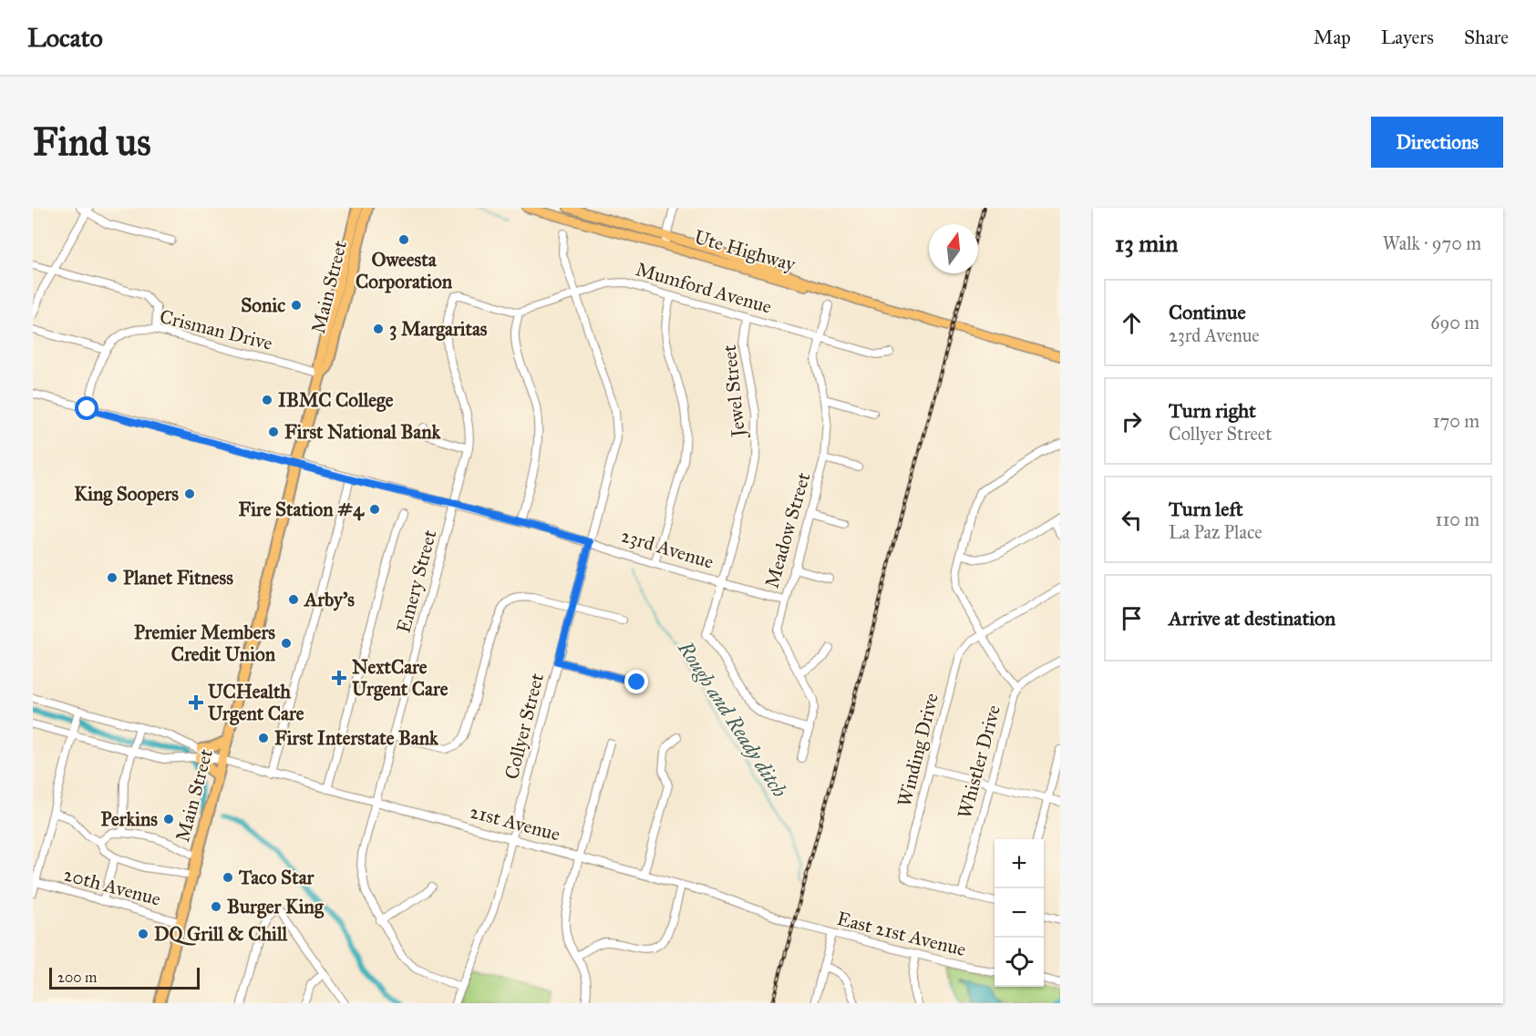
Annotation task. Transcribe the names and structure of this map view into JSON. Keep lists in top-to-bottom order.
{
  "streets": {
    "highway": ["Main Street"],
    "main road": ["Ute Highway"],
    "street": [
      "Mumford Avenue",
      "Crisman Drive",
      "Jewel Street",
      "Meadow Street",
      "23rd Avenue",
      "Emery Street",
      "Collyer Street",
      "Winding Drive",
      "Whistler Drive",
      "21st Avenue",
      "20th Avenue",
      "East 21st Avenue"
    ]
  },
  "crossings": [
    ["Main Street", "Crisman Drive"],
    ["Main Street", "23rd Avenue"],
    ["Main Street", "21st Avenue"],
    ["Main Street", "20th Avenue"],
    ["Mumford Avenue", "Jewel Street"],
    ["Mumford Avenue", "Meadow Street"],
    ["Mumford Avenue", "Emery Street"],
    ["Mumford Avenue", "Collyer Street"],
    ["Crisman Drive", "23rd Avenue"],
    ["Jewel Street", "Meadow Street"],
    ["Jewel Street", "23rd Avenue"],
    ["Meadow Street", "23rd Avenue"],
    ["23rd Avenue", "Emery Street"],
    ["23rd Avenue", "Collyer Street"],
    ["Emery Street", "Collyer Street"],
    ["Emery Street", "21st Avenue"],
    ["Collyer Street", "21st Avenue"],
    ["Winding Drive", "Whistler Drive"],
    ["21st Avenue", "East 21st Avenue"]
  ],
  "water": ["Rough and Ready ditch"],
  "places": {
    "other": [
      "Oweesta Corporation",
      "Sonic",
      "3 Margaritas",
      "IBMC College",
      "First National Bank",
      "King Soopers",
      "Fire Station #4",
      "Planet Fitness",
      "Arby's",
      "Premier Members Credit Union",
      "First Interstate Bank",
      "Perkins",
      "Taco Star",
      "Burger King",
      "DQ Grill & Chill"
    ],
    "health": ["NextCare Urgent Care", "UCHealth Urgent Care"]
  },
  "scale_bar": "200 m",
  "north": "top",
  "page": {
    "header": "Locato",
    "nav": ["Map", "Layers", "Share"],
    "buttons": "Directions",
    "title": "Find us",
    "heading": ["13 min", "Walk · 970 m"],
    "list": [
      ["Continue", "23rd Avenue", "690 m"],
      ["Turn right", "Collyer Street", "170 m"],
      ["Turn left", "La Paz Place", "110 m"],
      "Arrive at destination"
    ],
    "map_buttons": ["+", "−"],
    "scale": "200 m"
  }
}
